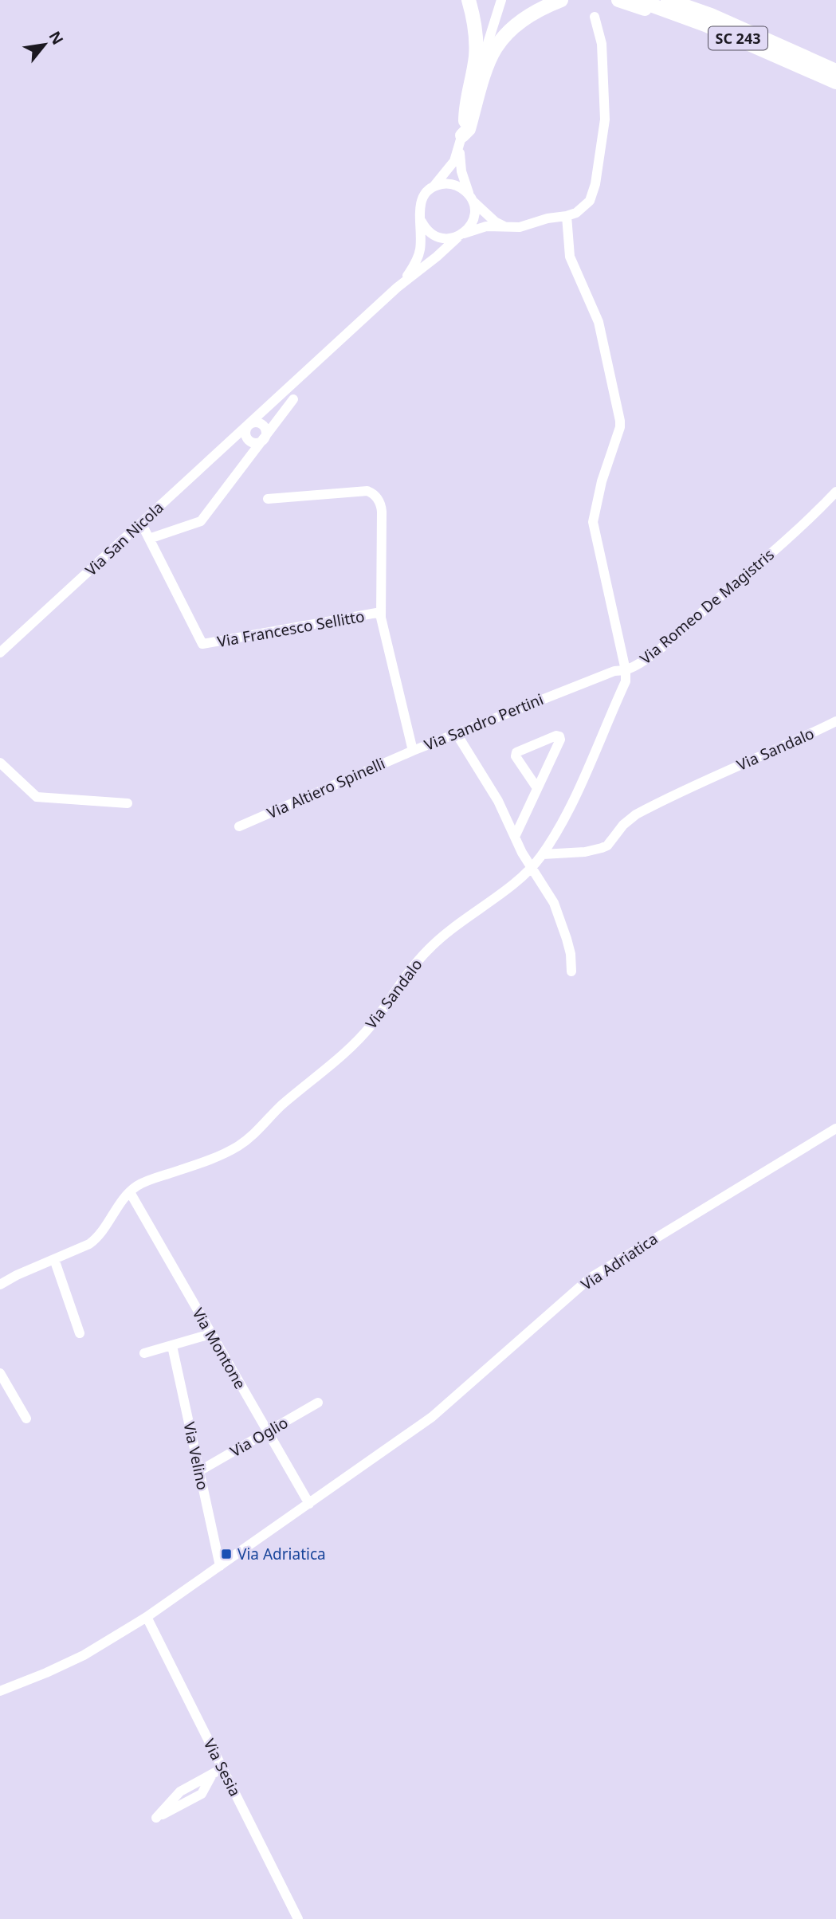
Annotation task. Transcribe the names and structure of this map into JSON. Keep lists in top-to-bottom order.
{
  "streets": {
    "highway": ["SC 243"],
    "street": [
      "Via San Nicola",
      "Via Romeo De Magistris",
      "Via Francesco Sellitto",
      "Via Sandro Pertini",
      "Via Sandalo",
      "Via Altiero Spinelli",
      "Via Adriatica",
      "Via Montone",
      "Via Oglio",
      "Via Velino",
      "Via Sesia"
    ]
  },
  "crossings": [
    ["Via San Nicola", "Via Francesco Sellitto"],
    ["Via Romeo De Magistris", "Via Sandro Pertini"],
    ["Via Romeo De Magistris", "Via Sandalo"],
    ["Via Francesco Sellitto", "Via Sandro Pertini"],
    ["Via Sandro Pertini", "Via Altiero Spinelli"],
    ["Via Sandalo", "Via Montone"],
    ["Via Adriatica", "Via Montone"],
    ["Via Adriatica", "Via Velino"],
    ["Via Adriatica", "Via Sesia"],
    ["Via Montone", "Via Oglio"],
    ["Via Oglio", "Via Velino"]
  ],
  "places": {
    "transit": ["Via Adriatica"]
  },
  "north": "top right"
}
